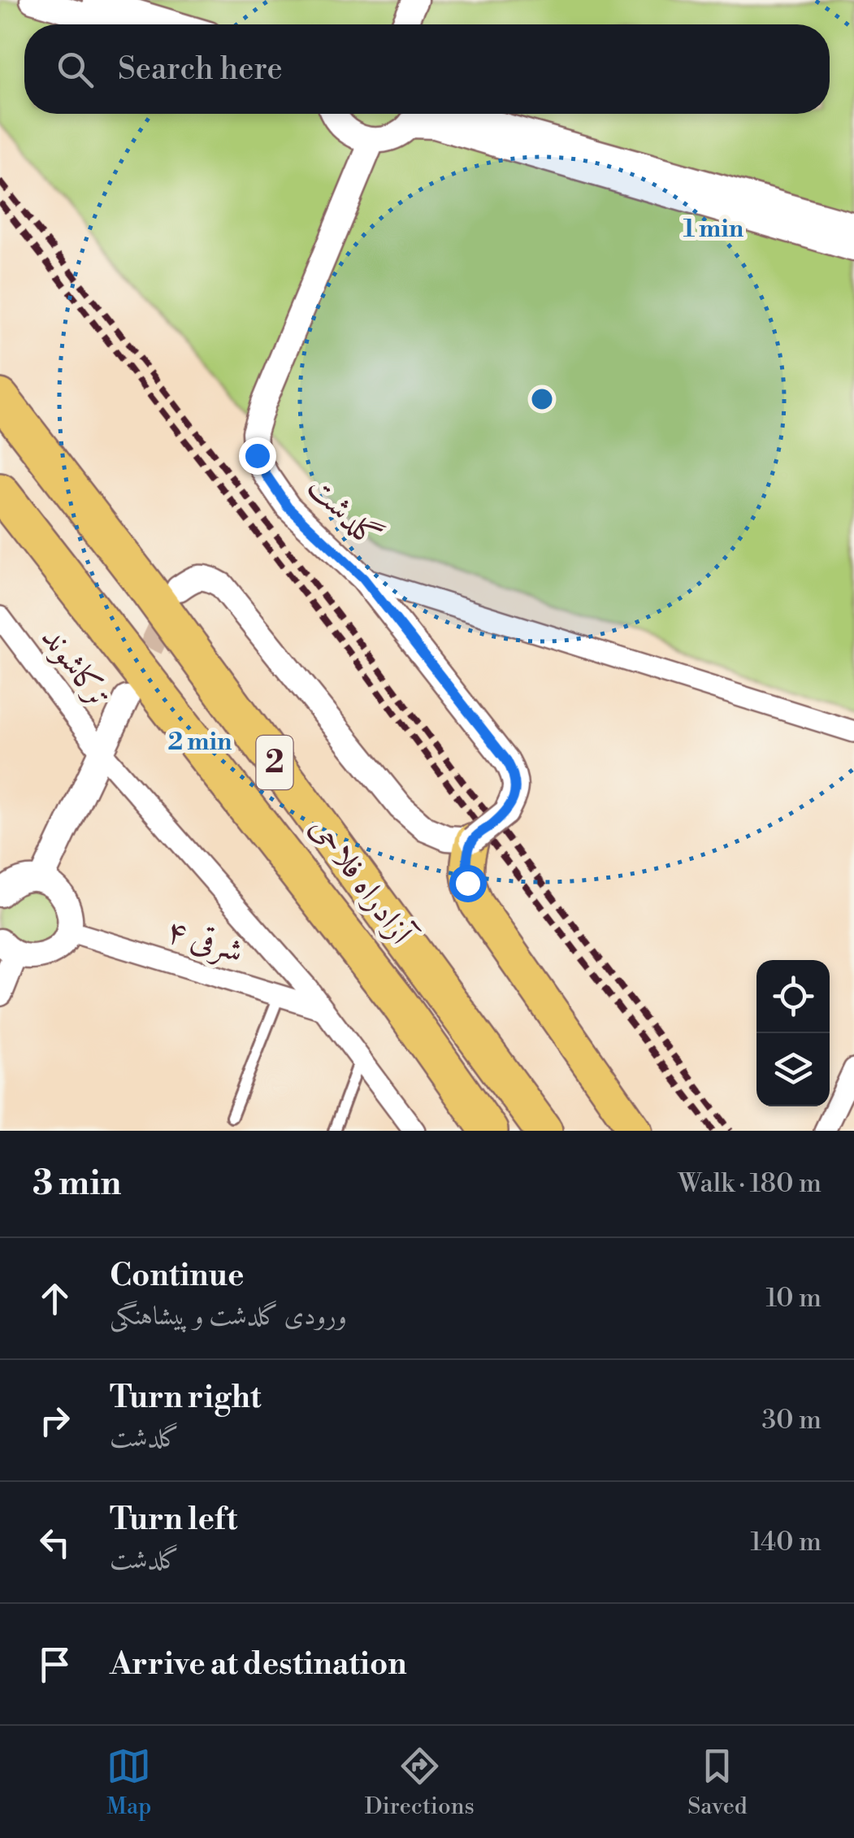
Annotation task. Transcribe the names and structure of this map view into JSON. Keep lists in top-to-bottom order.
{
  "streets": {
    "highway": ["2", "آزادراه فلاحی"],
    "street": ["گلدشت", "ترکاشوند", "۴ شرقی"]
  },
  "crossings": [
    ["ترکاشوند", "۴ شرقی"]
  ],
  "page": {
    "search": "Search here",
    "heading": ["3 min", "Walk · 180 m"],
    "list": [
      ["Continue", "ورودی گلدشت و پیشاهنگی", "10 m"],
      ["Turn right", "گلدشت", "30 m"],
      ["Turn left", "گلدشت", "140 m"],
      "Arrive at destination"
    ],
    "nav": ["Map", "Directions", "Saved"]
  },
  "rings": ["1 min", "2 min"]
}
